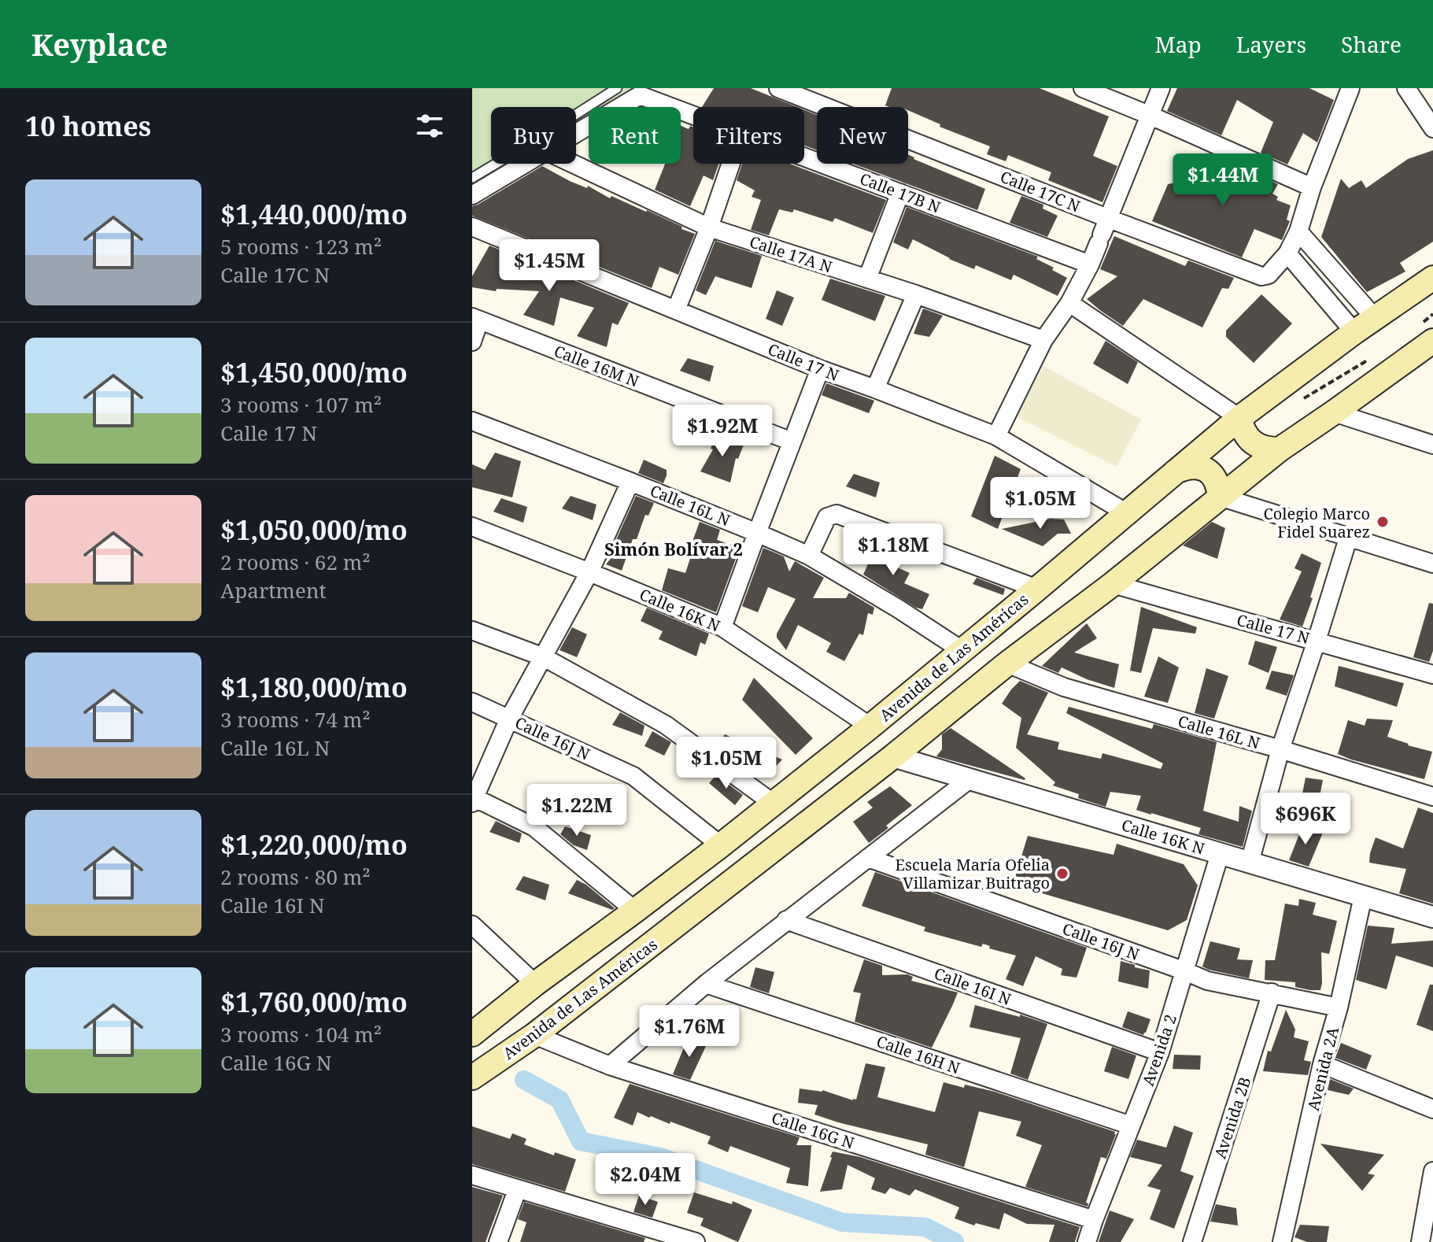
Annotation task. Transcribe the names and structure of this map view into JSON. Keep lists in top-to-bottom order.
{
  "streets": {
    "main road": ["Avenida de Las Américas"],
    "street": [
      "Calle 17C N",
      "Calle 17B N",
      "Calle 17A N",
      "Calle 17 N",
      "Calle 16M N",
      "Calle 16L N",
      "Calle 16K N",
      "Calle 16J N",
      "Calle 16I N",
      "Avenida 2",
      "Calle 16H N",
      "Avenida 2A",
      "Avenida 2B",
      "Calle 16G N"
    ]
  },
  "crossings": [
    ["Calle 17 N", "Avenida de Las Américas"],
    ["Calle 16L N", "Avenida de Las Américas"],
    ["Calle 16K N", "Avenida de Las Américas"],
    ["Calle 16K N", "Avenida 2"],
    ["Calle 16K N", "Avenida 2A"],
    ["Avenida de Las Américas", "Calle 16J N"],
    ["Avenida de Las Américas", "Calle 16G N"],
    ["Calle 16J N", "Avenida 2"],
    ["Calle 16J N", "Avenida 2A"],
    ["Calle 16J N", "Avenida 2B"],
    ["Calle 16I N", "Avenida 2"],
    ["Avenida 2", "Calle 16H N"],
    ["Avenida 2", "Calle 16G N"]
  ],
  "districts": ["Simón Bolívar 2"],
  "places": ["Colegio Marco Fidel Suarez", "Escuela María Ofelia Villamizar Buitrago"],
  "page": {
    "header": "Keyplace",
    "nav": ["Map", "Layers", "Share"],
    "heading": "10 homes",
    "chip": [
      "Buy",
      "Rent",
      "Filters",
      "New"
    ],
    "price": [
      "$1.44M",
      "$1.45M",
      "$1.92M",
      "$1.05M",
      "$1.18M",
      "$1.05M",
      "$1.22M",
      "$696K",
      "$1.76M",
      "$2.04M"
    ],
    "list": [
      {
        "name": "$1,440,000/mo",
        "note": "5 rooms · 123 m² · Calle 17C N"
      },
      {
        "name": "$1,450,000/mo",
        "note": "3 rooms · 107 m² · Calle 17 N"
      },
      {
        "name": "$1,050,000/mo",
        "note": "2 rooms · 62 m² · Apartment"
      },
      {
        "name": "$1,180,000/mo",
        "note": "3 rooms · 74 m² · Calle 16L N"
      },
      {
        "name": "$1,220,000/mo",
        "note": "2 rooms · 80 m² · Calle 16I N"
      },
      {
        "name": "$1,760,000/mo",
        "note": "3 rooms · 104 m² · Calle 16G N"
      }
    ]
  }
}
